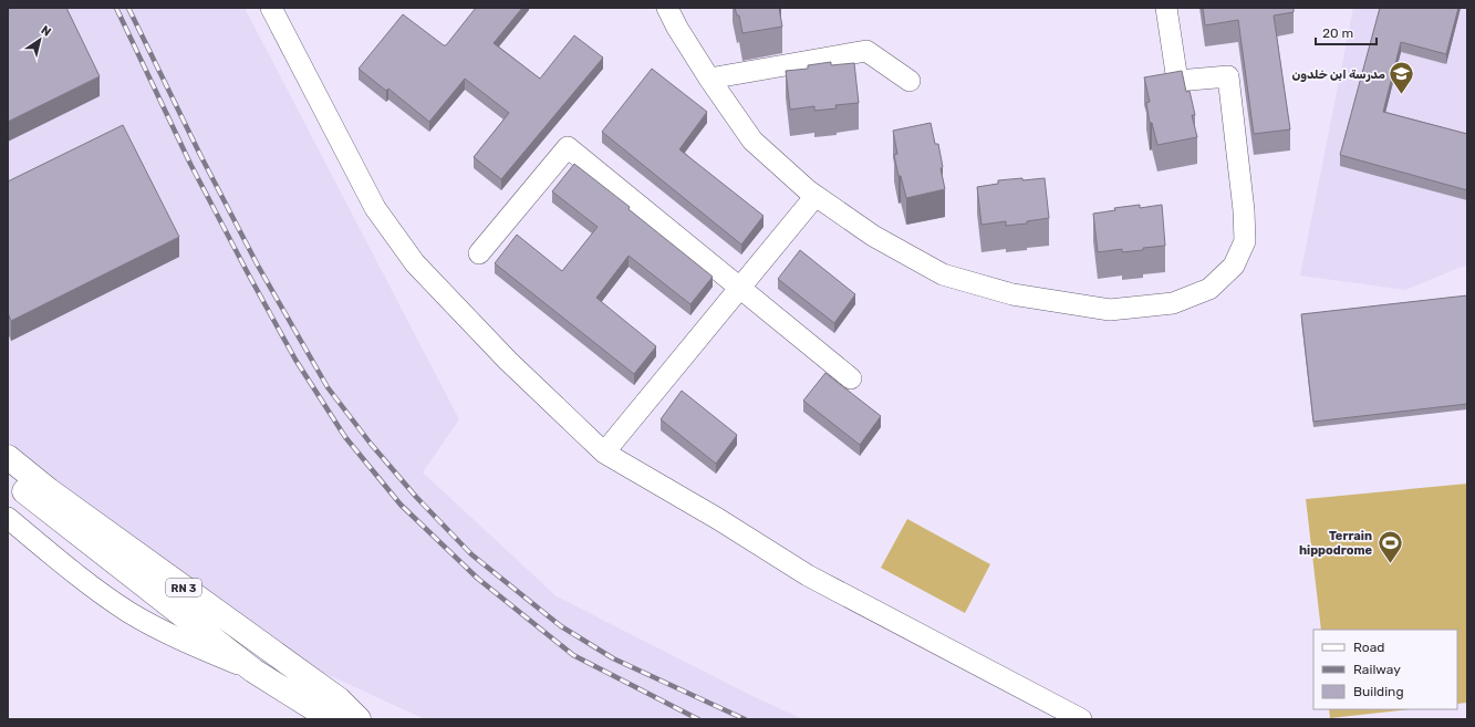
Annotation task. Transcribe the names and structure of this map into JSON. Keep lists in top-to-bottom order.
{
  "streets": {
    "highway": ["RN 3"]
  },
  "places": {
    "school or university": ["مدرسة ابن خلدون"],
    "sports": ["Terrain hippodrome"]
  },
  "legend": ["Road", "Railway", "Building"],
  "scale_bar": "20 m",
  "north": "top right"
}
